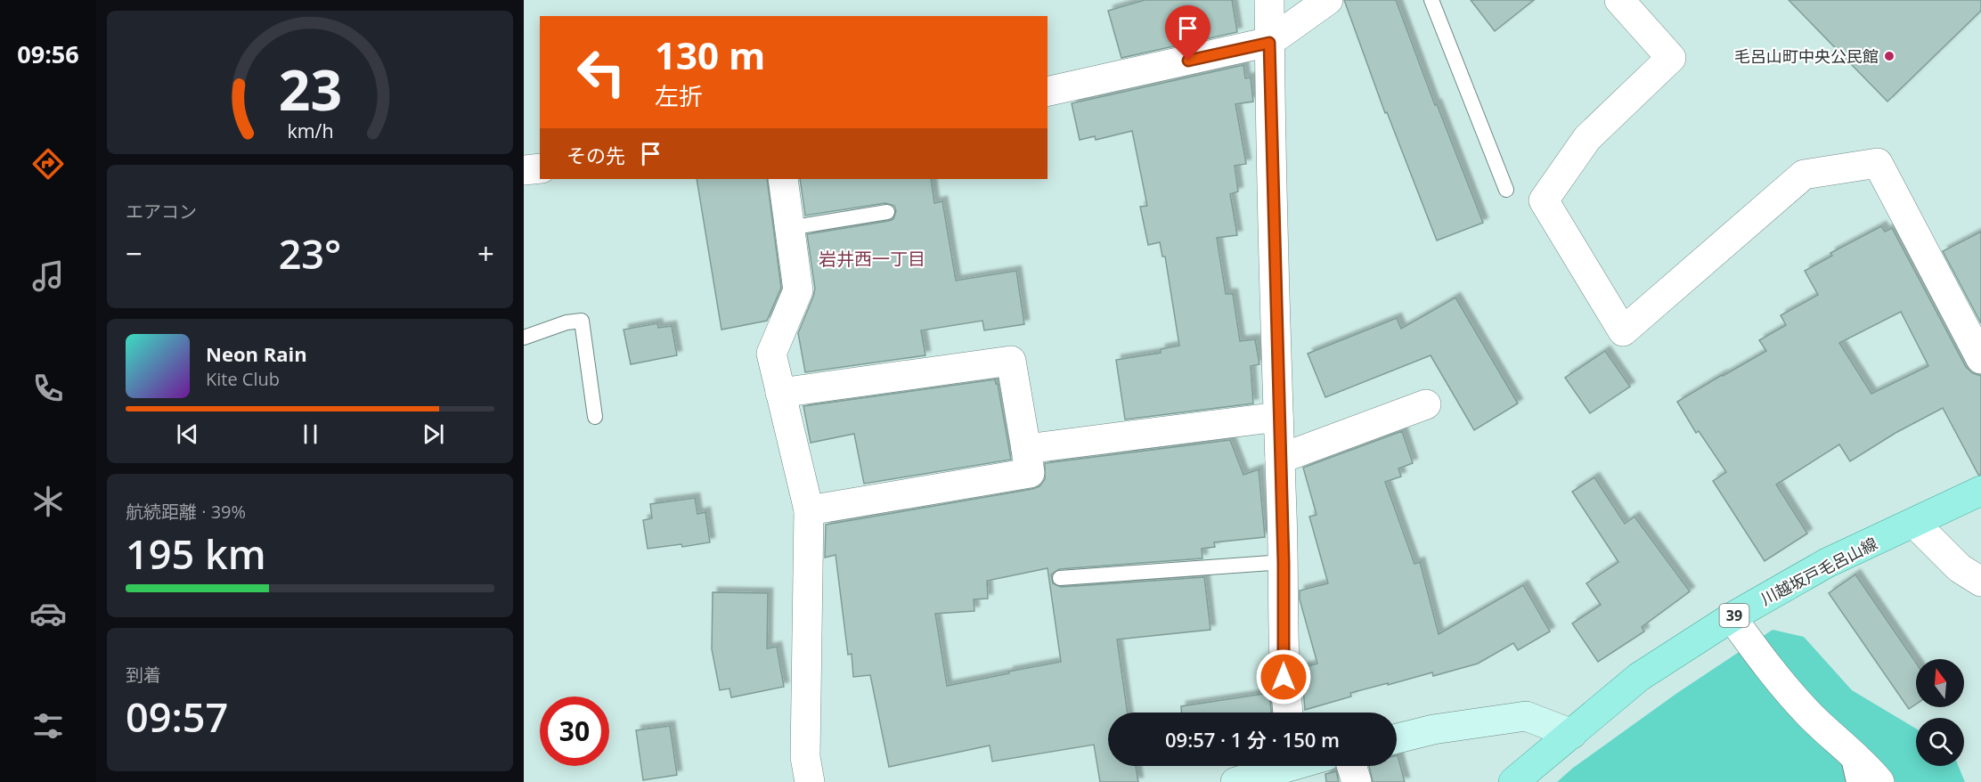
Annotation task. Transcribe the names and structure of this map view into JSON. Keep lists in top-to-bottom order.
{
  "streets": {
    "main road": ["川越坂戸毛呂山線", "39"]
  },
  "districts": ["岩井西一丁目"],
  "places": ["毛呂山町中央公民館"],
  "north": "top",
  "page": {
    "tabs": "09:56",
    "turn": ["130 m", "左折"],
    "then": "その先",
    "tile": [
      "エアコン",
      ["航続距離 · 39%", "195 km"],
      ["到着", "09:57"]
    ],
    "heat": ["−", "23°", "+"],
    "song": ["Neon Rain", "Kite Club"],
    "limit": "30",
    "trip": "09:57 · 1 分 · 150 m",
    "gauge": ["23", "km/h"]
  }
}
